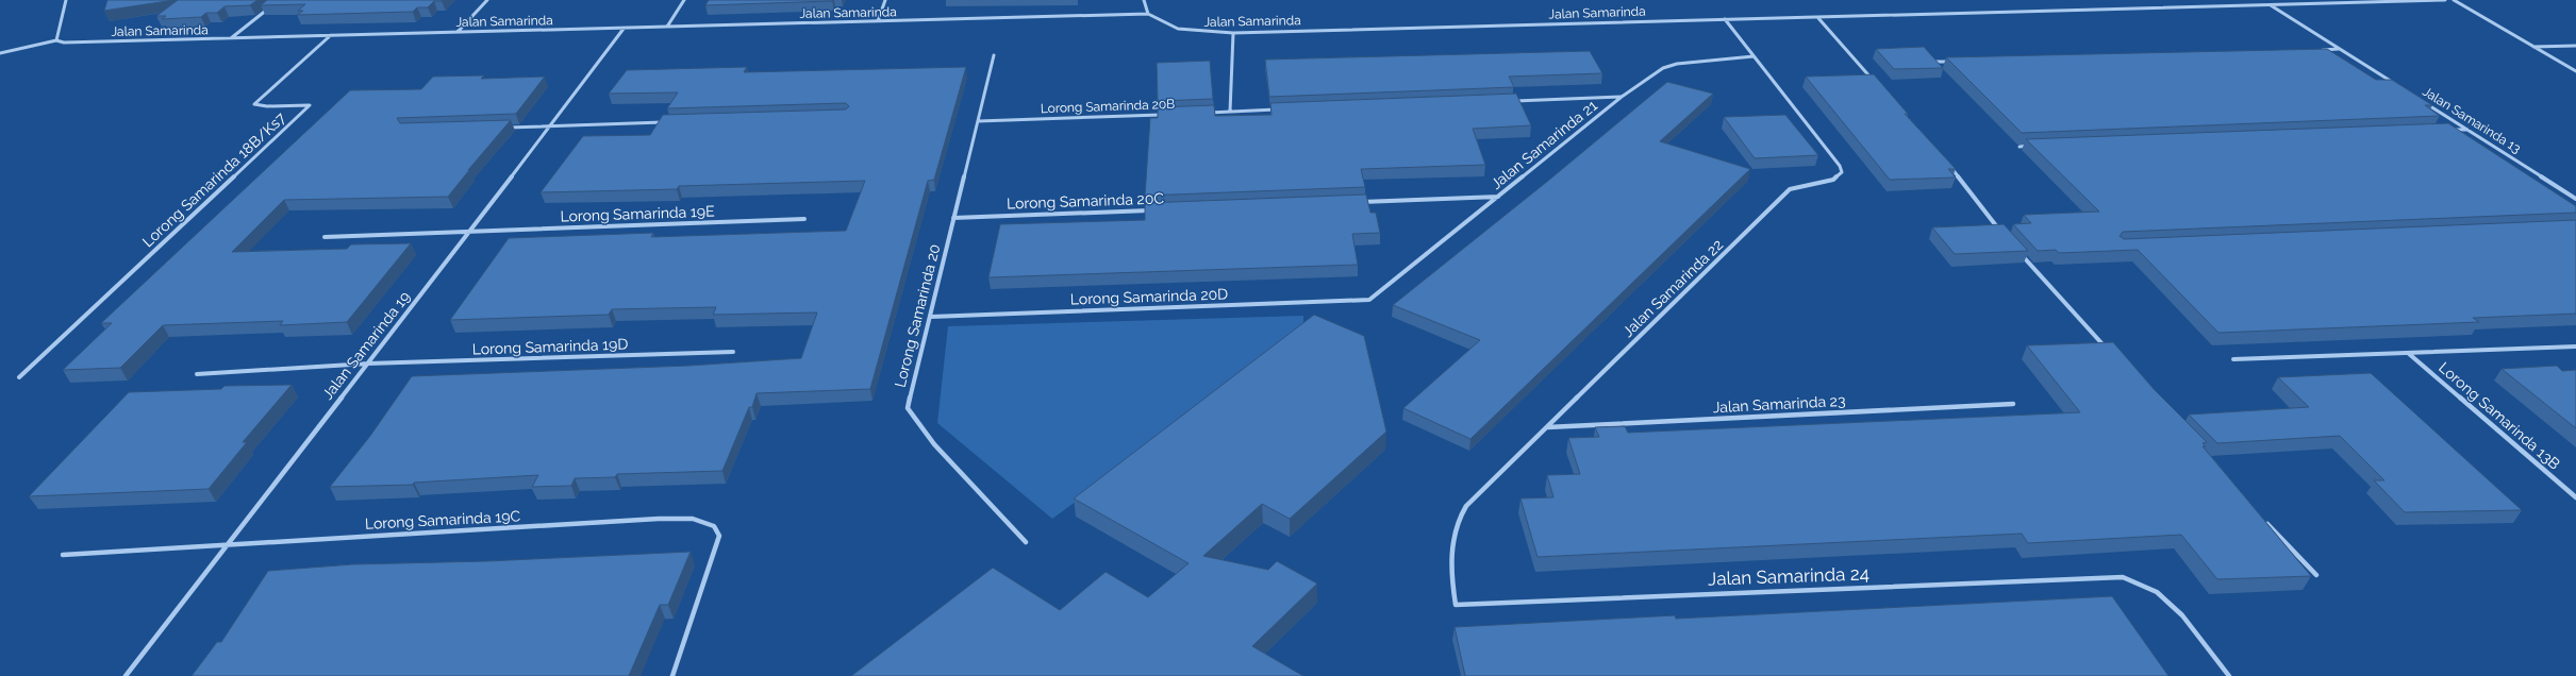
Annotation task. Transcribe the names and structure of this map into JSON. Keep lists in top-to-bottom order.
{
  "streets": {
    "street": [
      "Jalan Samarinda",
      "Lorong Samarinda 20B",
      "Jalan Samarinda 13",
      "Jalan Samarinda 21",
      "Lorong Samarinda 18B/Ks7",
      "Lorong Samarinda 20C",
      "Lorong Samarinda 19E",
      "Jalan Samarinda 22",
      "Lorong Samarinda 20D",
      "Lorong Samarinda 20",
      "Jalan Samarinda 19",
      "Lorong Samarinda 19D",
      "Jalan Samarinda 23",
      "Lorong Samarinda 13B",
      "Lorong Samarinda 19C",
      "Jalan Samarinda 24"
    ]
  },
  "crossings": [
    ["Jalan Samarinda", "Lorong Samarinda 18B/Ks7"],
    ["Jalan Samarinda", "Jalan Samarinda 22"],
    ["Jalan Samarinda", "Jalan Samarinda 19"],
    ["Lorong Samarinda 20B", "Lorong Samarinda 20"],
    ["Jalan Samarinda 21", "Jalan Samarinda 22"],
    ["Jalan Samarinda 21", "Lorong Samarinda 20D"],
    ["Lorong Samarinda 20C", "Lorong Samarinda 20"],
    ["Lorong Samarinda 19E", "Jalan Samarinda 19"],
    ["Jalan Samarinda 22", "Jalan Samarinda 23"],
    ["Jalan Samarinda 22", "Jalan Samarinda 24"],
    ["Lorong Samarinda 20D", "Lorong Samarinda 20"],
    ["Jalan Samarinda 19", "Lorong Samarinda 19D"],
    ["Jalan Samarinda 19", "Lorong Samarinda 19C"]
  ]
}
